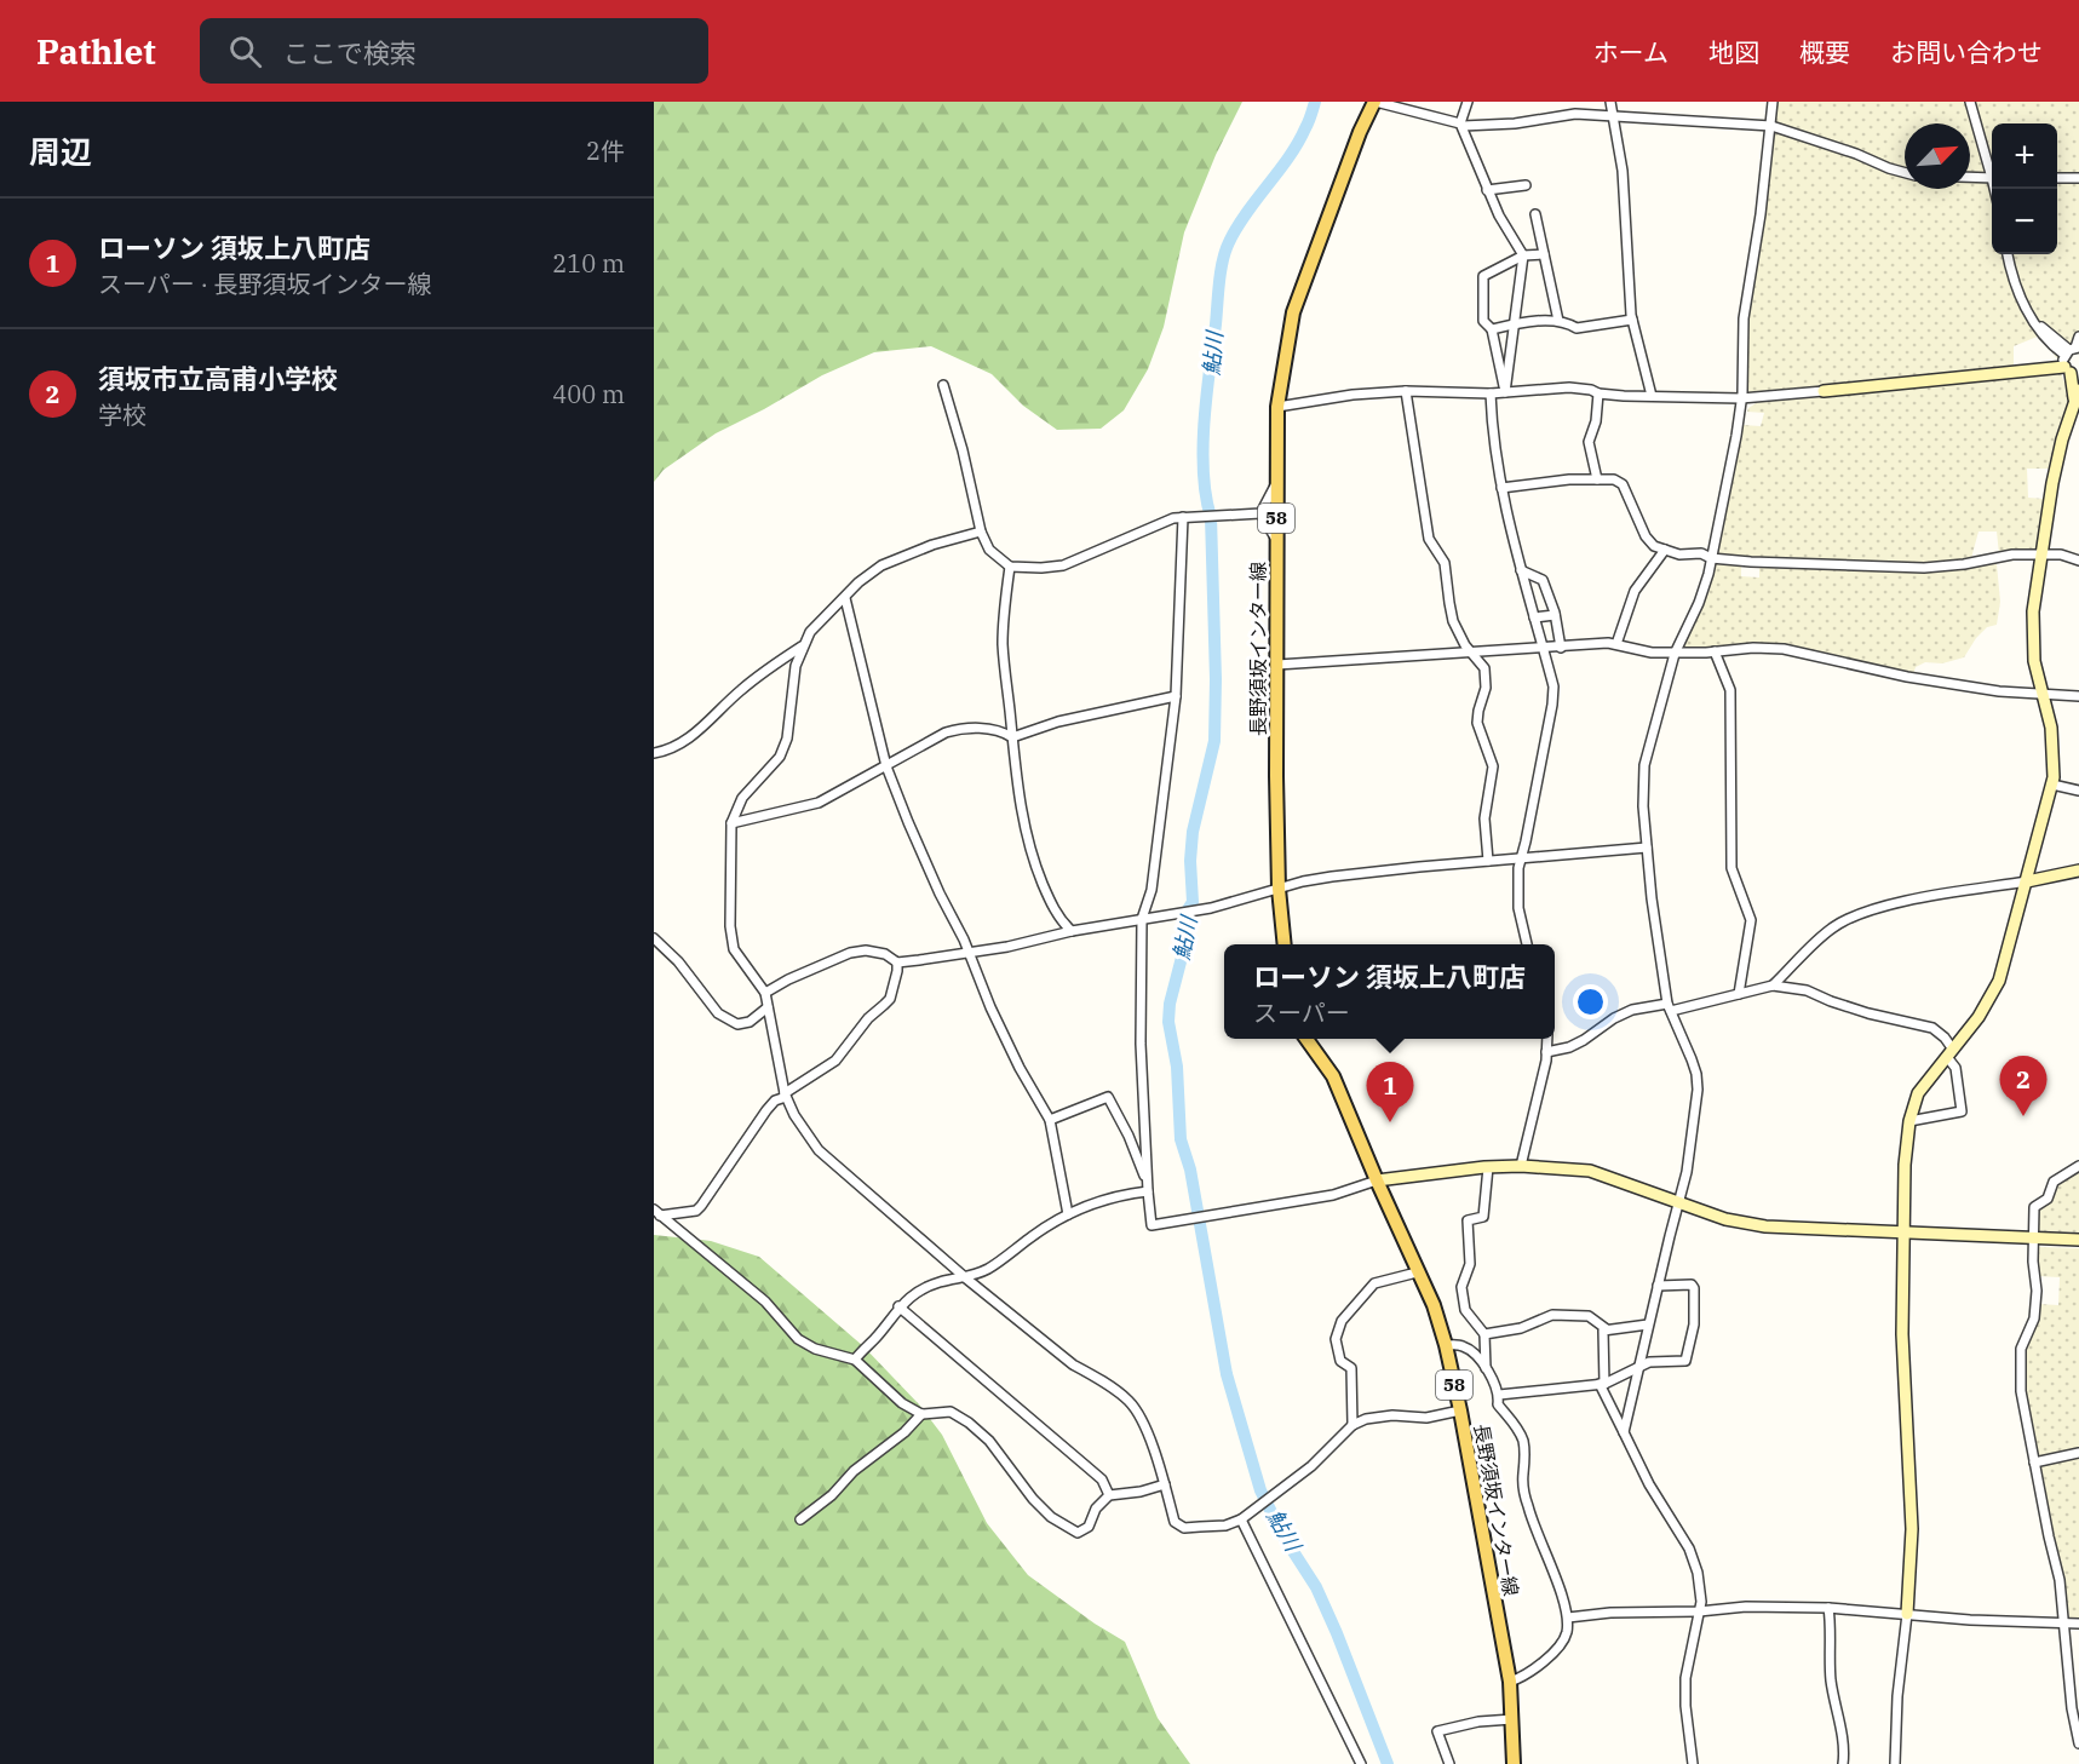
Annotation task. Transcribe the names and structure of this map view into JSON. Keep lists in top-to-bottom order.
{
  "streets": {
    "main road": ["58", "長野須坂インター線"]
  },
  "water": ["鮎川"],
  "north": "top right",
  "page": {
    "header": "Pathlet",
    "search": "ここで検索",
    "nav": [
      "ホーム",
      "地図",
      "概要",
      "お問い合わせ"
    ],
    "heading": ["周辺", "2件"],
    "map_buttons": ["+", "−"],
    "list": [
      {
        "mark": "1",
        "name": "ローソン 須坂上八町店",
        "note": "スーパー · 長野須坂インター線",
        "value": "210 m"
      },
      {
        "mark": "2",
        "name": "須坂市立高甫小学校",
        "note": "学校",
        "value": "400 m"
      }
    ],
    "popup": ["ローソン 須坂上八町店", "スーパー"],
    "pins": ["2", "1"]
  }
}
